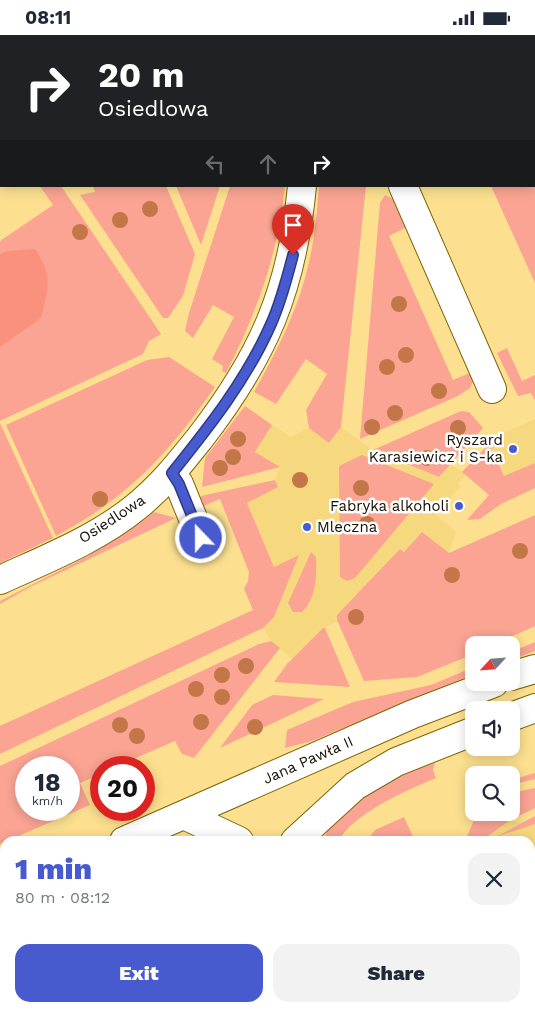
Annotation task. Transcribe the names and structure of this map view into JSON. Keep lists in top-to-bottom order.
{
  "streets": {
    "street": ["Osiedlowa", "Jana Pawła II"]
  },
  "places": ["Ryszard Karasiewicz i S-ka", "Fabryka alkoholi", "Mleczna"],
  "north": "bottom left",
  "page": {
    "status": "08:11",
    "turn": ["20 m", "Osiedlowa"],
    "speed": "18 km/h",
    "limit": "20",
    "heading": ["1 min", "80 m · 08:12"],
    "buttons": ["Exit", "Share"]
  }
}
